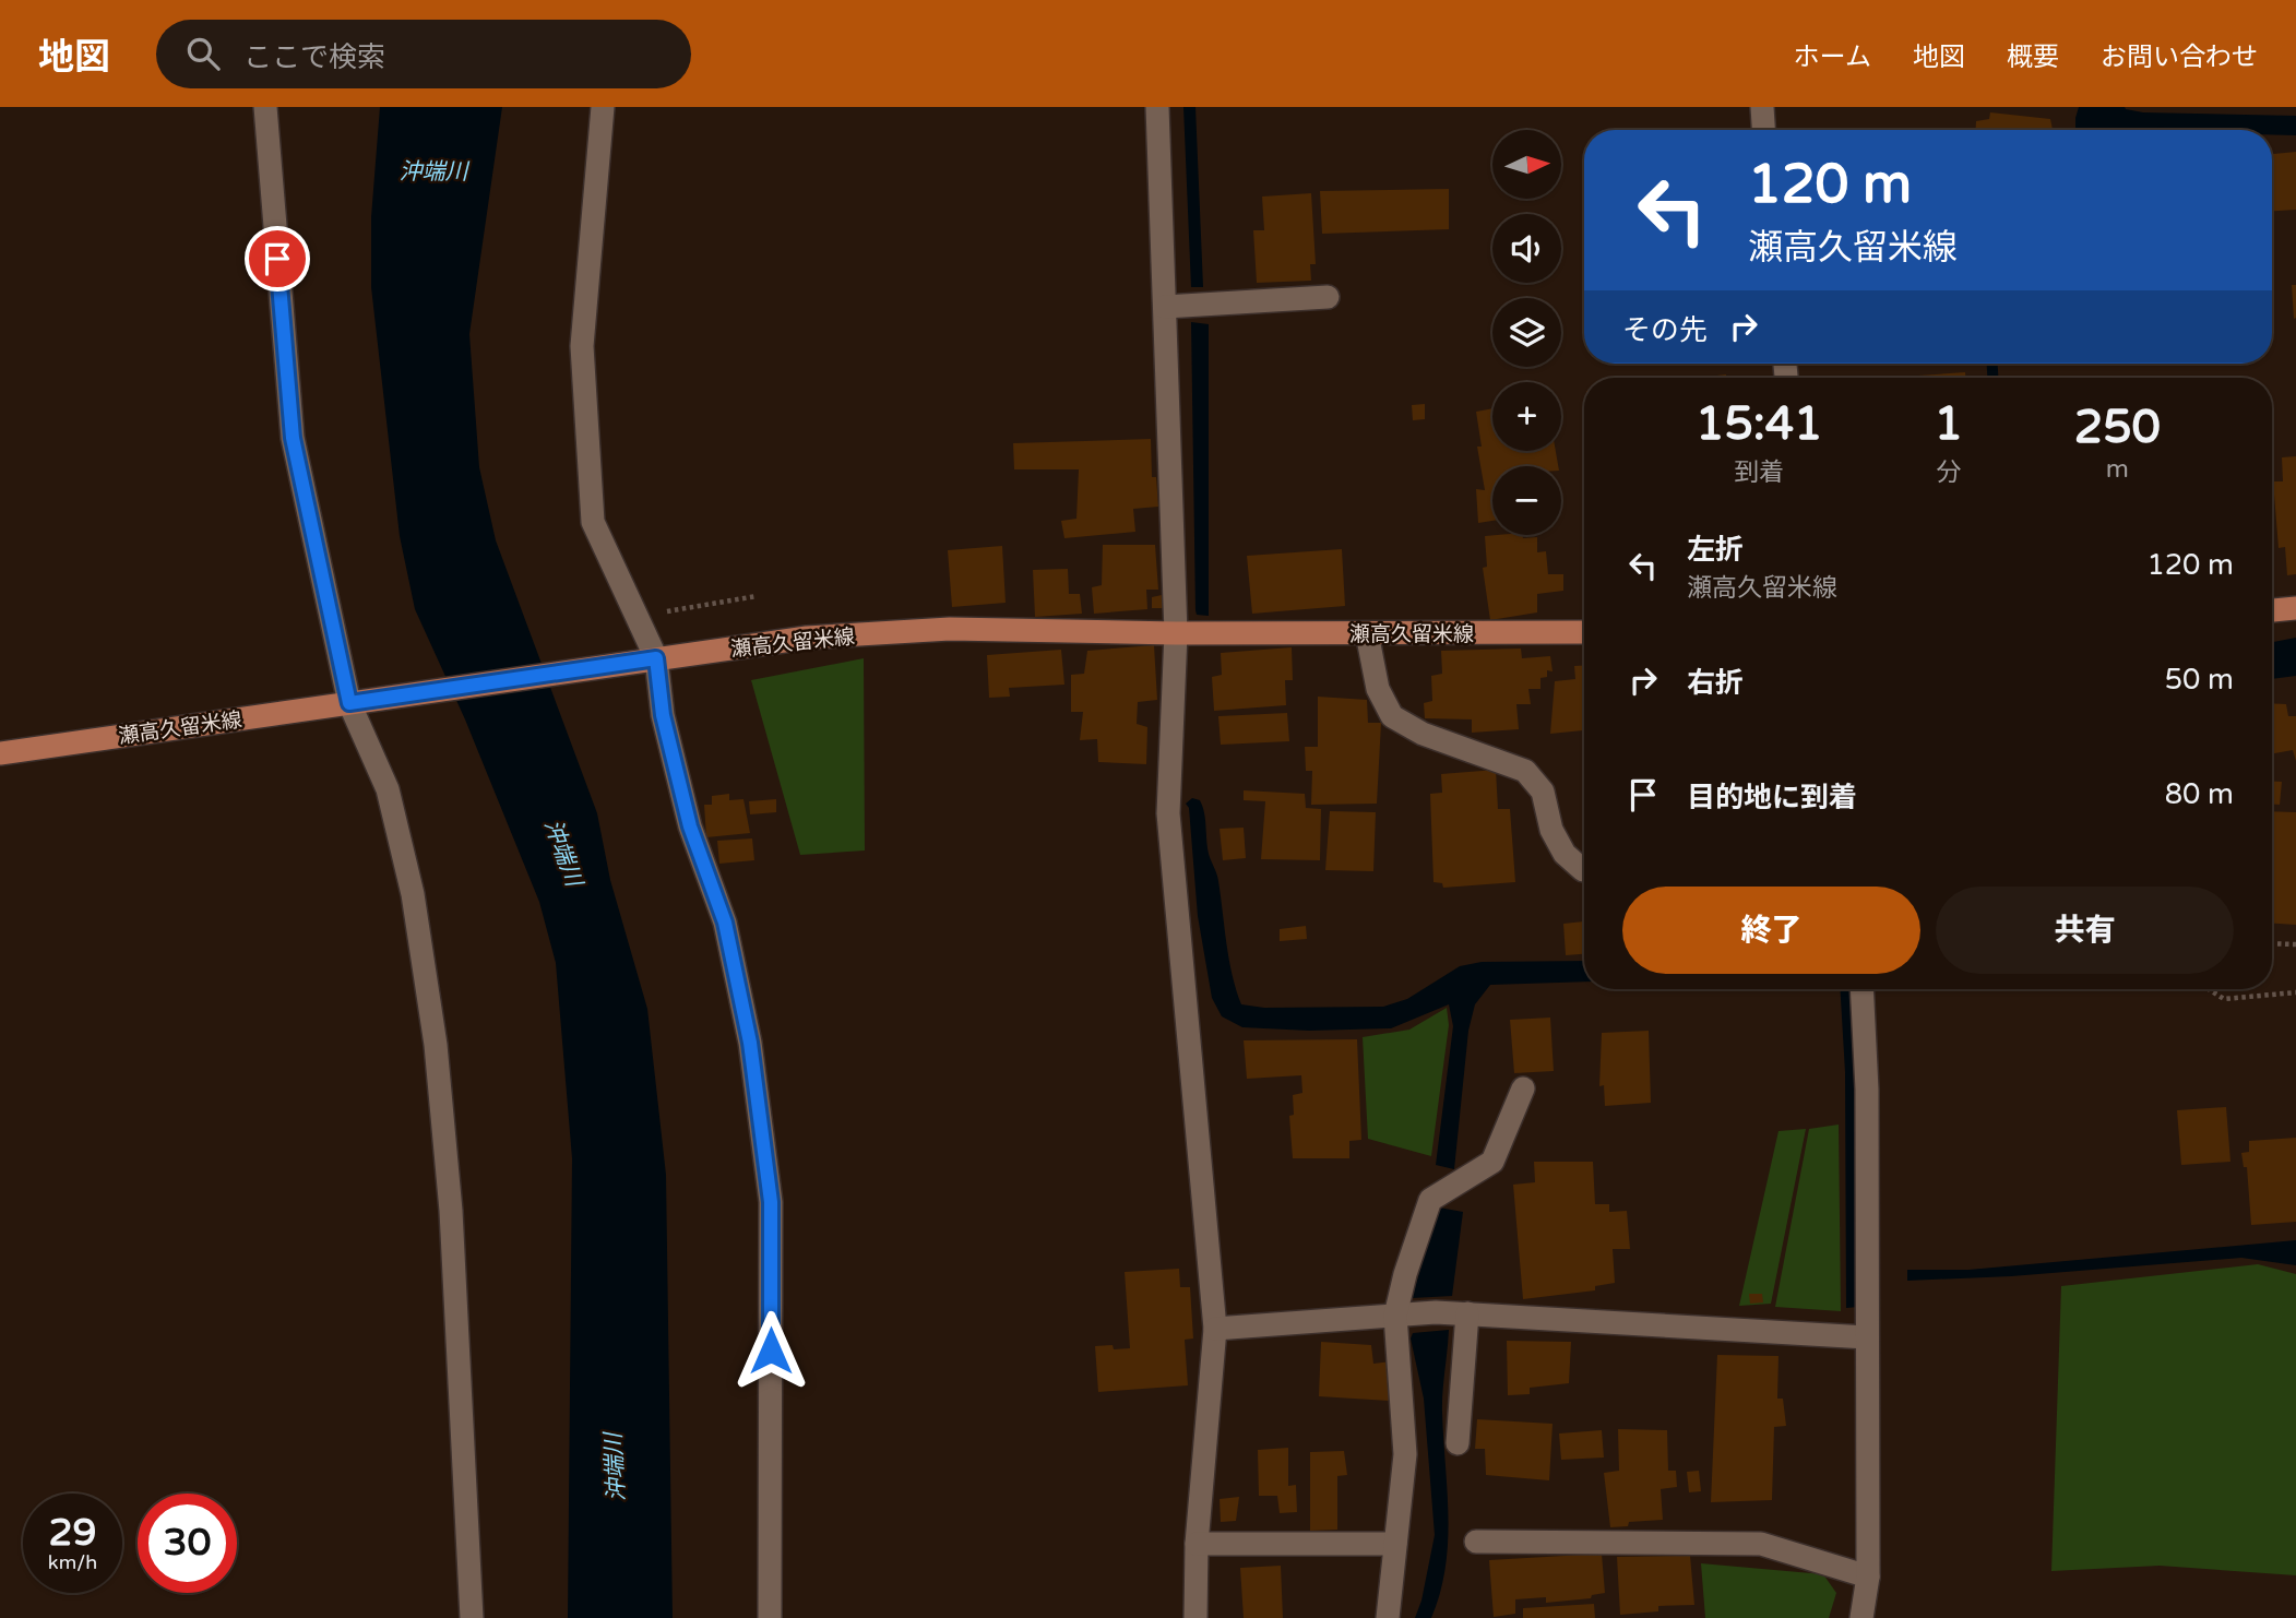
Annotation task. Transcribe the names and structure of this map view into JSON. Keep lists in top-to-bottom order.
{
  "streets": {
    "main road": ["瀬高久留米線"]
  },
  "water": ["沖端川"],
  "north": "right",
  "page": {
    "header": "地図",
    "search": "ここで検索",
    "nav": [
      "ホーム",
      "地図",
      "概要",
      "お問い合わせ"
    ],
    "map_buttons": ["+", "−"],
    "turn": ["120 m", "瀬高久留米線"],
    "then": "その先",
    "eta": [
      "15:41",
      "到着",
      "1",
      "分",
      "250",
      "m"
    ],
    "list": [
      {
        "name": "左折",
        "note": "瀬高久留米線",
        "value": "120 m"
      },
      {
        "name": "右折",
        "value": "50 m"
      },
      {
        "name": "目的地に到着",
        "value": "80 m"
      }
    ],
    "buttons": ["終了", "共有"],
    "speed": "29 km/h",
    "limit": "30"
  }
}
